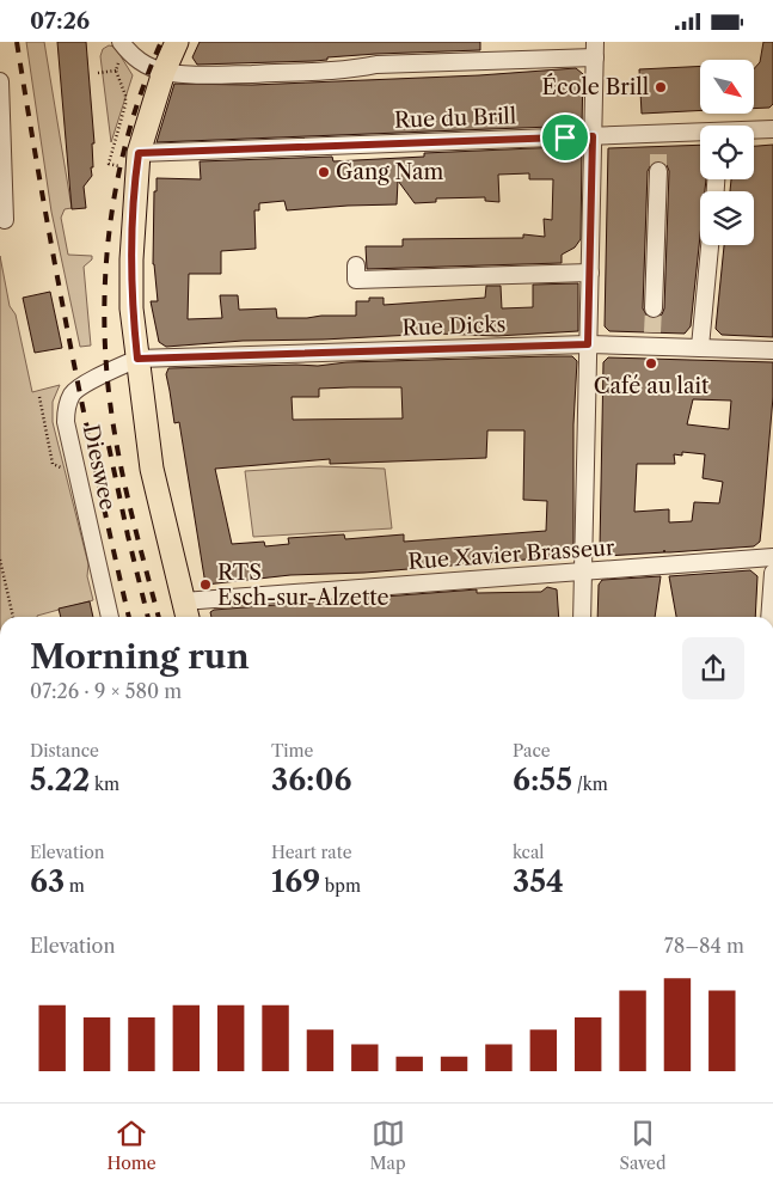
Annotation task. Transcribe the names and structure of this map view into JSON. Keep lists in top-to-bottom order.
{
  "streets": {
    "street": [
      "Rue du Brill",
      "Rue Dicks",
      "Dieswee",
      "Rue Xavier Brasseur"
    ]
  },
  "crossings": [
    ["Rue Dicks", "Dieswee"]
  ],
  "places": [
    "École Brill",
    "Gang Nam",
    "Café au lait",
    "RTS Esch-sur-Alzette"
  ],
  "north": "bottom right",
  "page": {
    "status": "07:26",
    "heading": ["Morning run", "07:26 · 9 × 580 m"],
    "stats": [
      ["Distance", "5.22 km"],
      ["Time", "36:06"],
      ["Pace", "6:55 /km"],
      ["Elevation", "63 m"],
      ["Heart rate", "169 bpm"],
      ["kcal", "354"]
    ],
    "chart": ["Elevation", "78–84 m"],
    "tabs": ["Home", "Map", "Saved"]
  }
}
